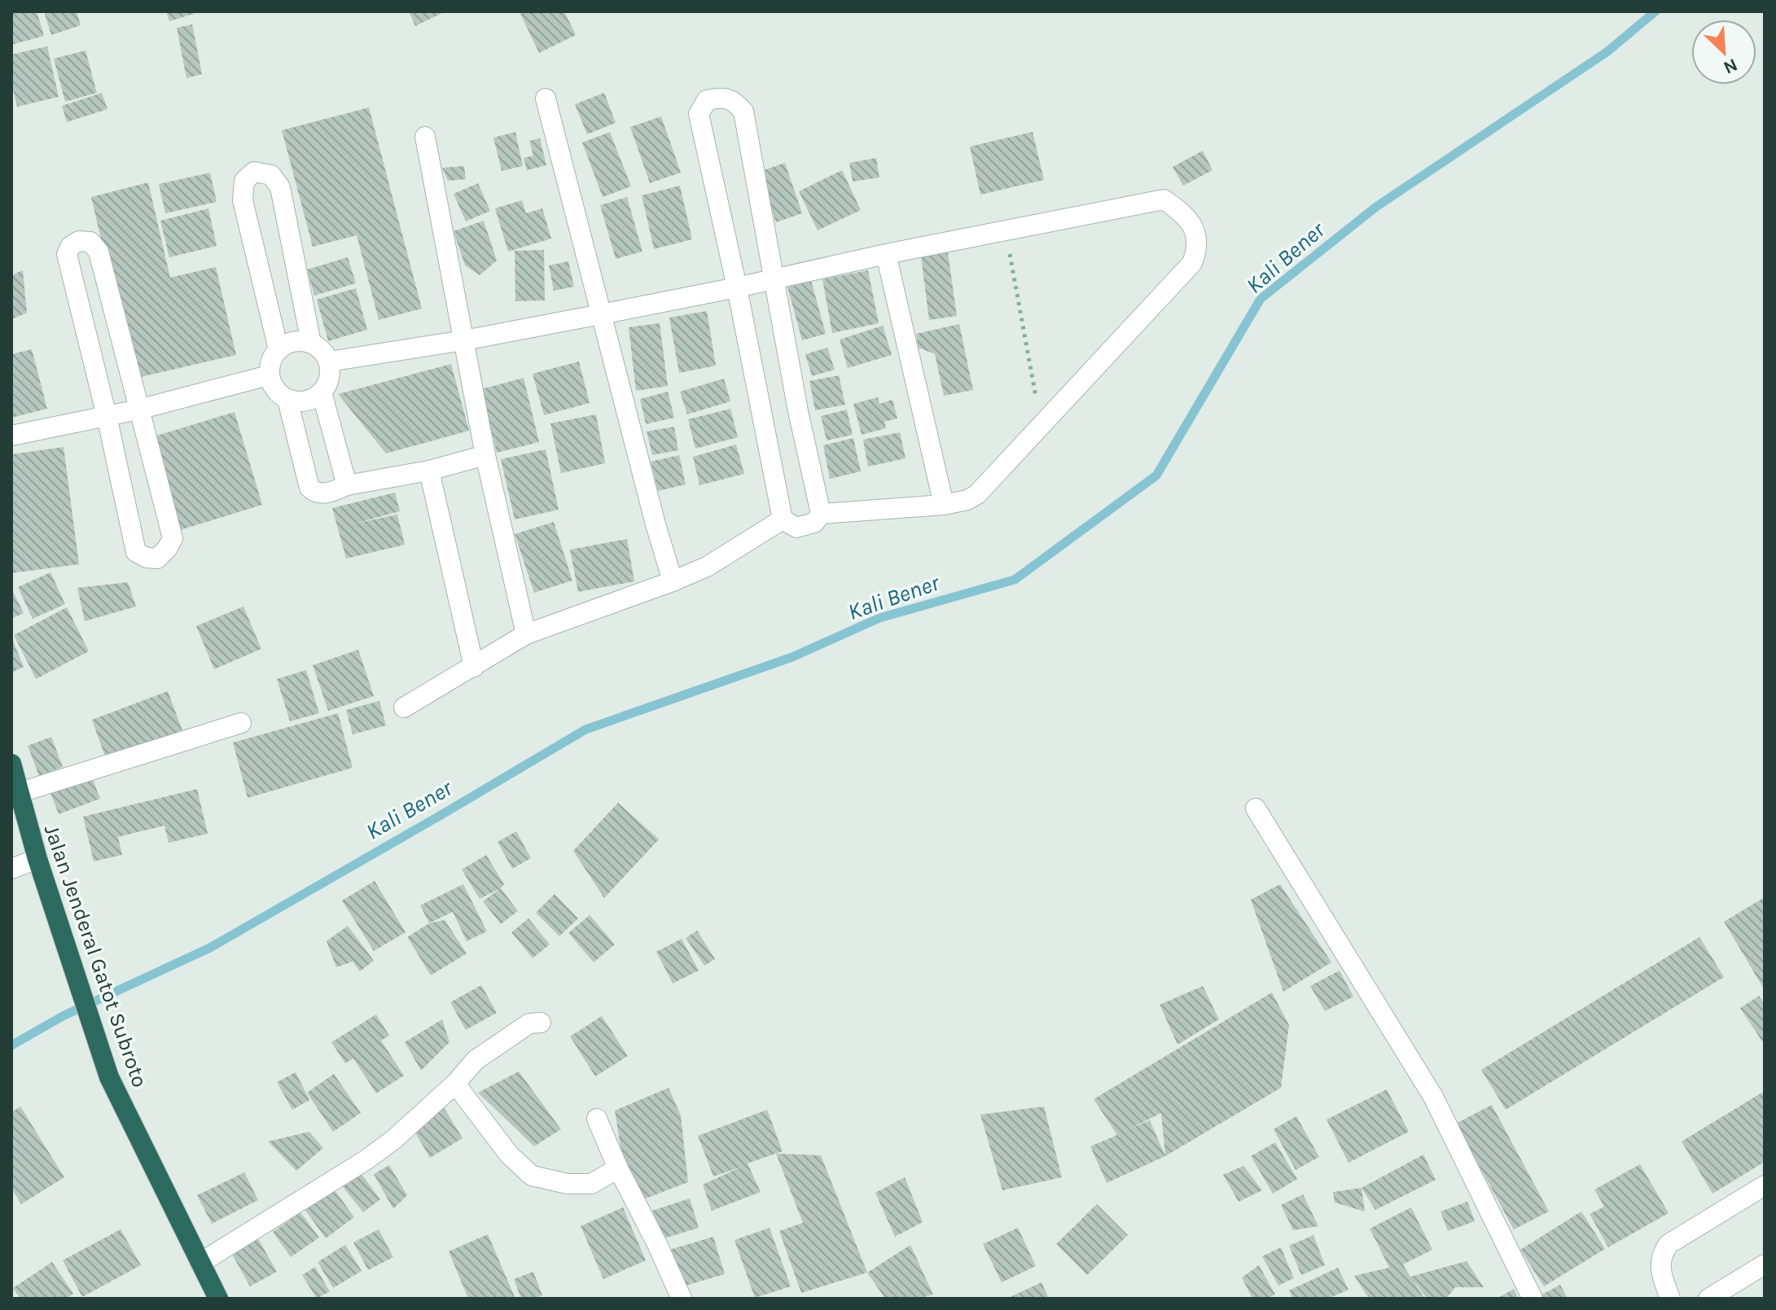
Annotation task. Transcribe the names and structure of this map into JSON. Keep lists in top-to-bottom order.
{
  "streets": {
    "highway": ["Jalan Jenderal Gatot Subroto"]
  },
  "water": ["Kali Bener"],
  "north": "bottom right"
}
